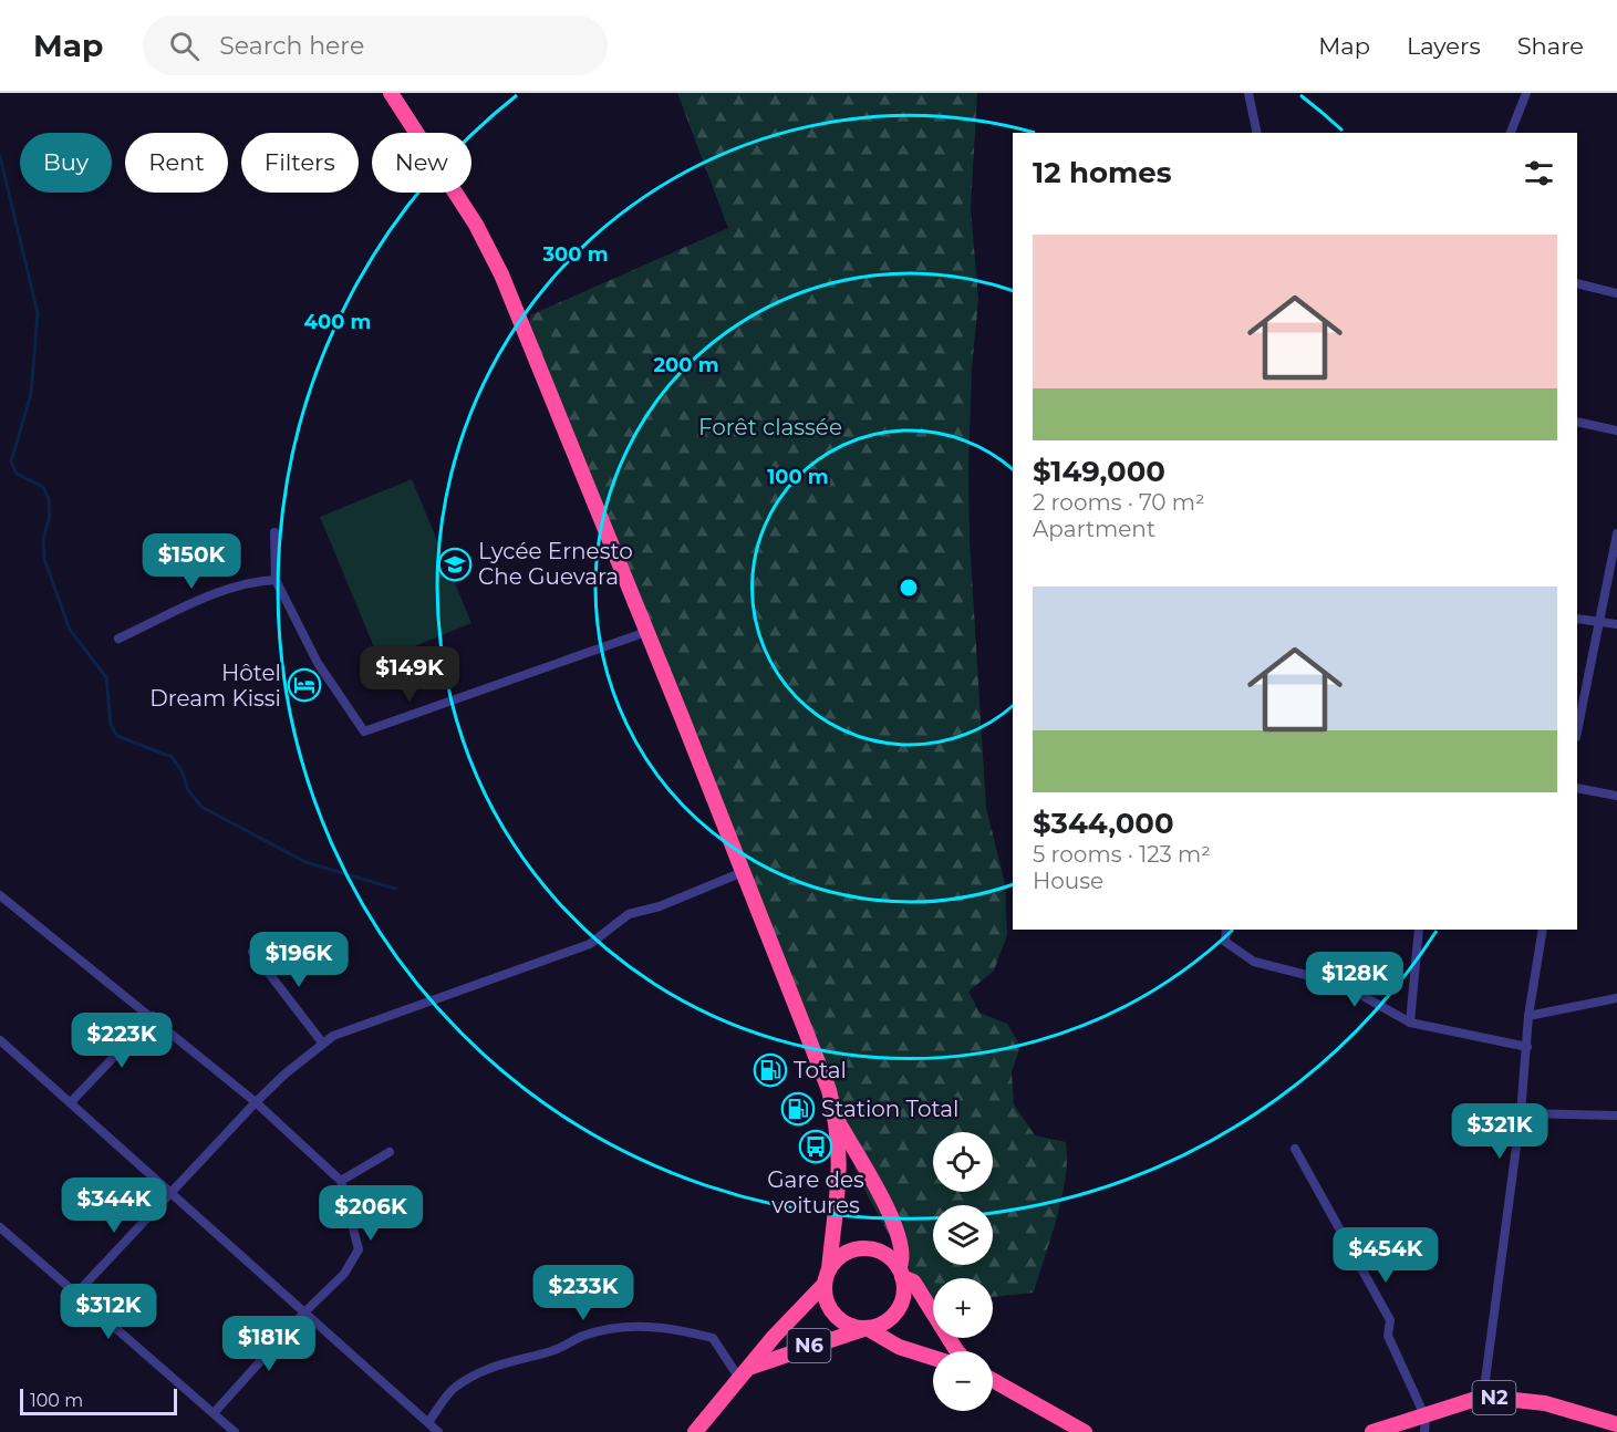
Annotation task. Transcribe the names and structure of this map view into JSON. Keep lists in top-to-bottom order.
{
  "streets": {
    "highway": ["N6", "N2"]
  },
  "parks": ["Forêt classée"],
  "places": {
    "school or university": ["Lycée Ernesto Che Guevara"],
    "hotel": ["Hôtel Dream Kissi"],
    "fuel station": ["Total", "Station Total"],
    "bus stop": ["Gare des voitures"]
  },
  "scale_bar": "100 m",
  "page": {
    "header": "Map",
    "search": "Search here",
    "nav": ["Map", "Layers", "Share"],
    "chip": [
      "Buy",
      "Rent",
      "Filters",
      "New"
    ],
    "heading": "12 homes",
    "list": [
      {
        "name": "$149,000",
        "note": "2 rooms · 70 m² · Apartment"
      },
      {
        "name": "$344,000",
        "note": "5 rooms · 123 m² · House"
      }
    ],
    "price": [
      "$150K",
      "$149K",
      "$196K",
      "$128K",
      "$223K",
      "$321K",
      "$344K",
      "$206K",
      "$454K",
      "$233K",
      "$312K",
      "$181K"
    ],
    "map_buttons": ["+", "−"],
    "scale": "100 m"
  },
  "rings": [
    "300 m",
    "400 m",
    "200 m",
    "100 m"
  ]
}
